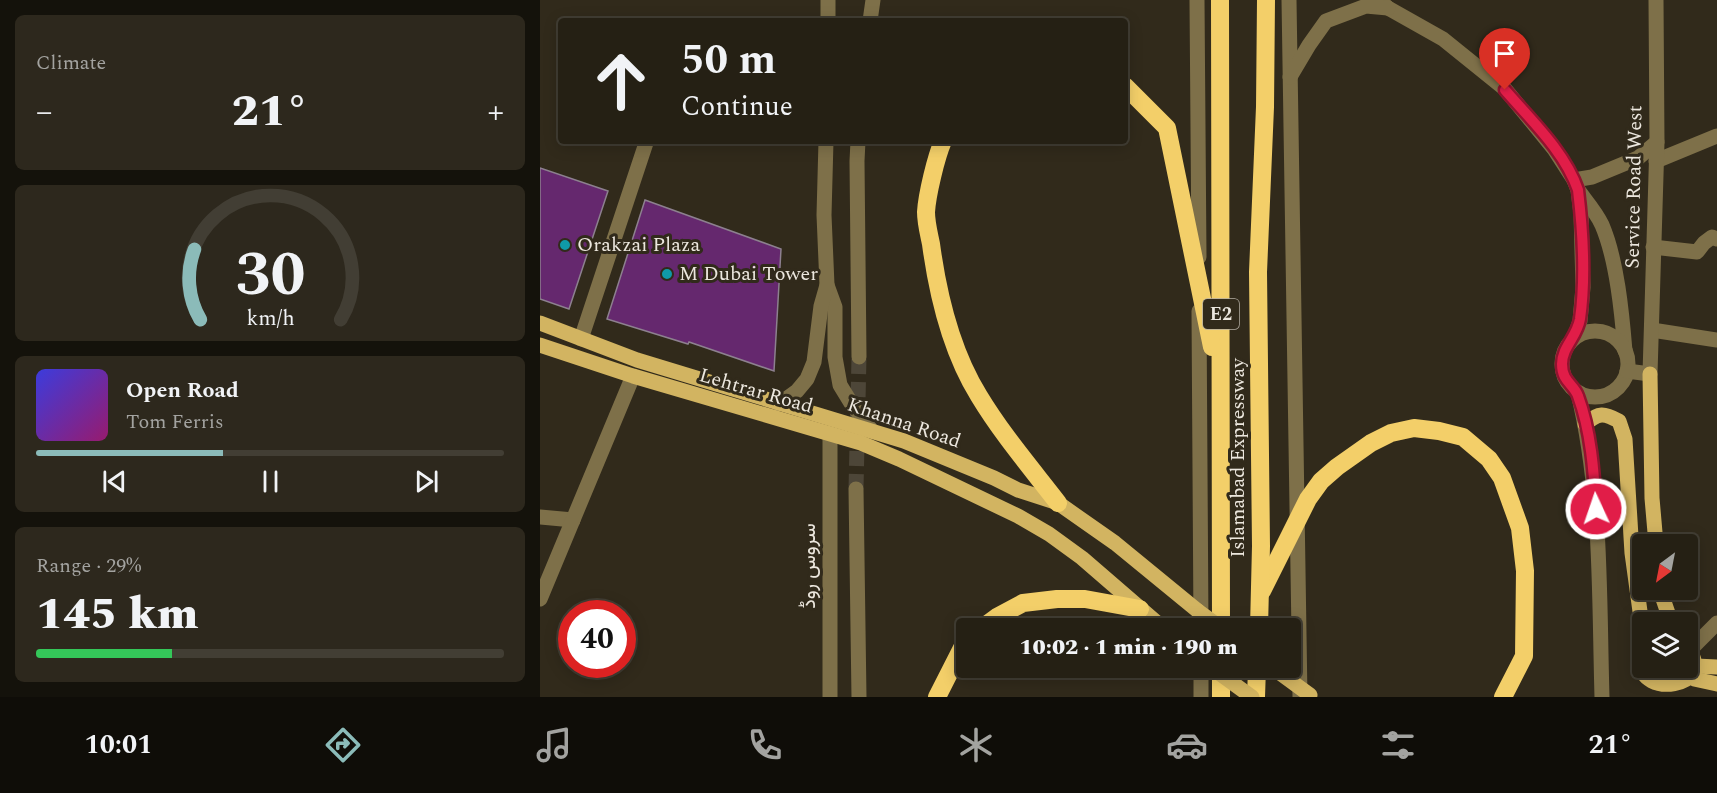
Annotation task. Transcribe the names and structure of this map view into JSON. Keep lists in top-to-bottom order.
{
  "streets": {
    "highway": ["E2", "Islamabad Expressway"],
    "main road": ["Lehtrar Road", "Khanna Road"],
    "street": ["Service Road West", "سروس روڈ"]
  },
  "crossings": [
    ["Lehtrar Road", "سروس روڈ"]
  ],
  "places": ["Orakzai Plaza", "M Dubai Tower"],
  "north": "bottom left",
  "page": {
    "tile": [
      "Climate",
      ["Range · 29%", "145 km"]
    ],
    "turn": ["50 m", "Continue"],
    "heat": ["−", "21°", "+"],
    "song": ["Open Road", "Tom Ferris"],
    "limit": "40",
    "trip": "10:02 · 1 min · 190 m",
    "tabs": ["10:01", "21°"],
    "gauge": ["30", "km/h"]
  }
}
